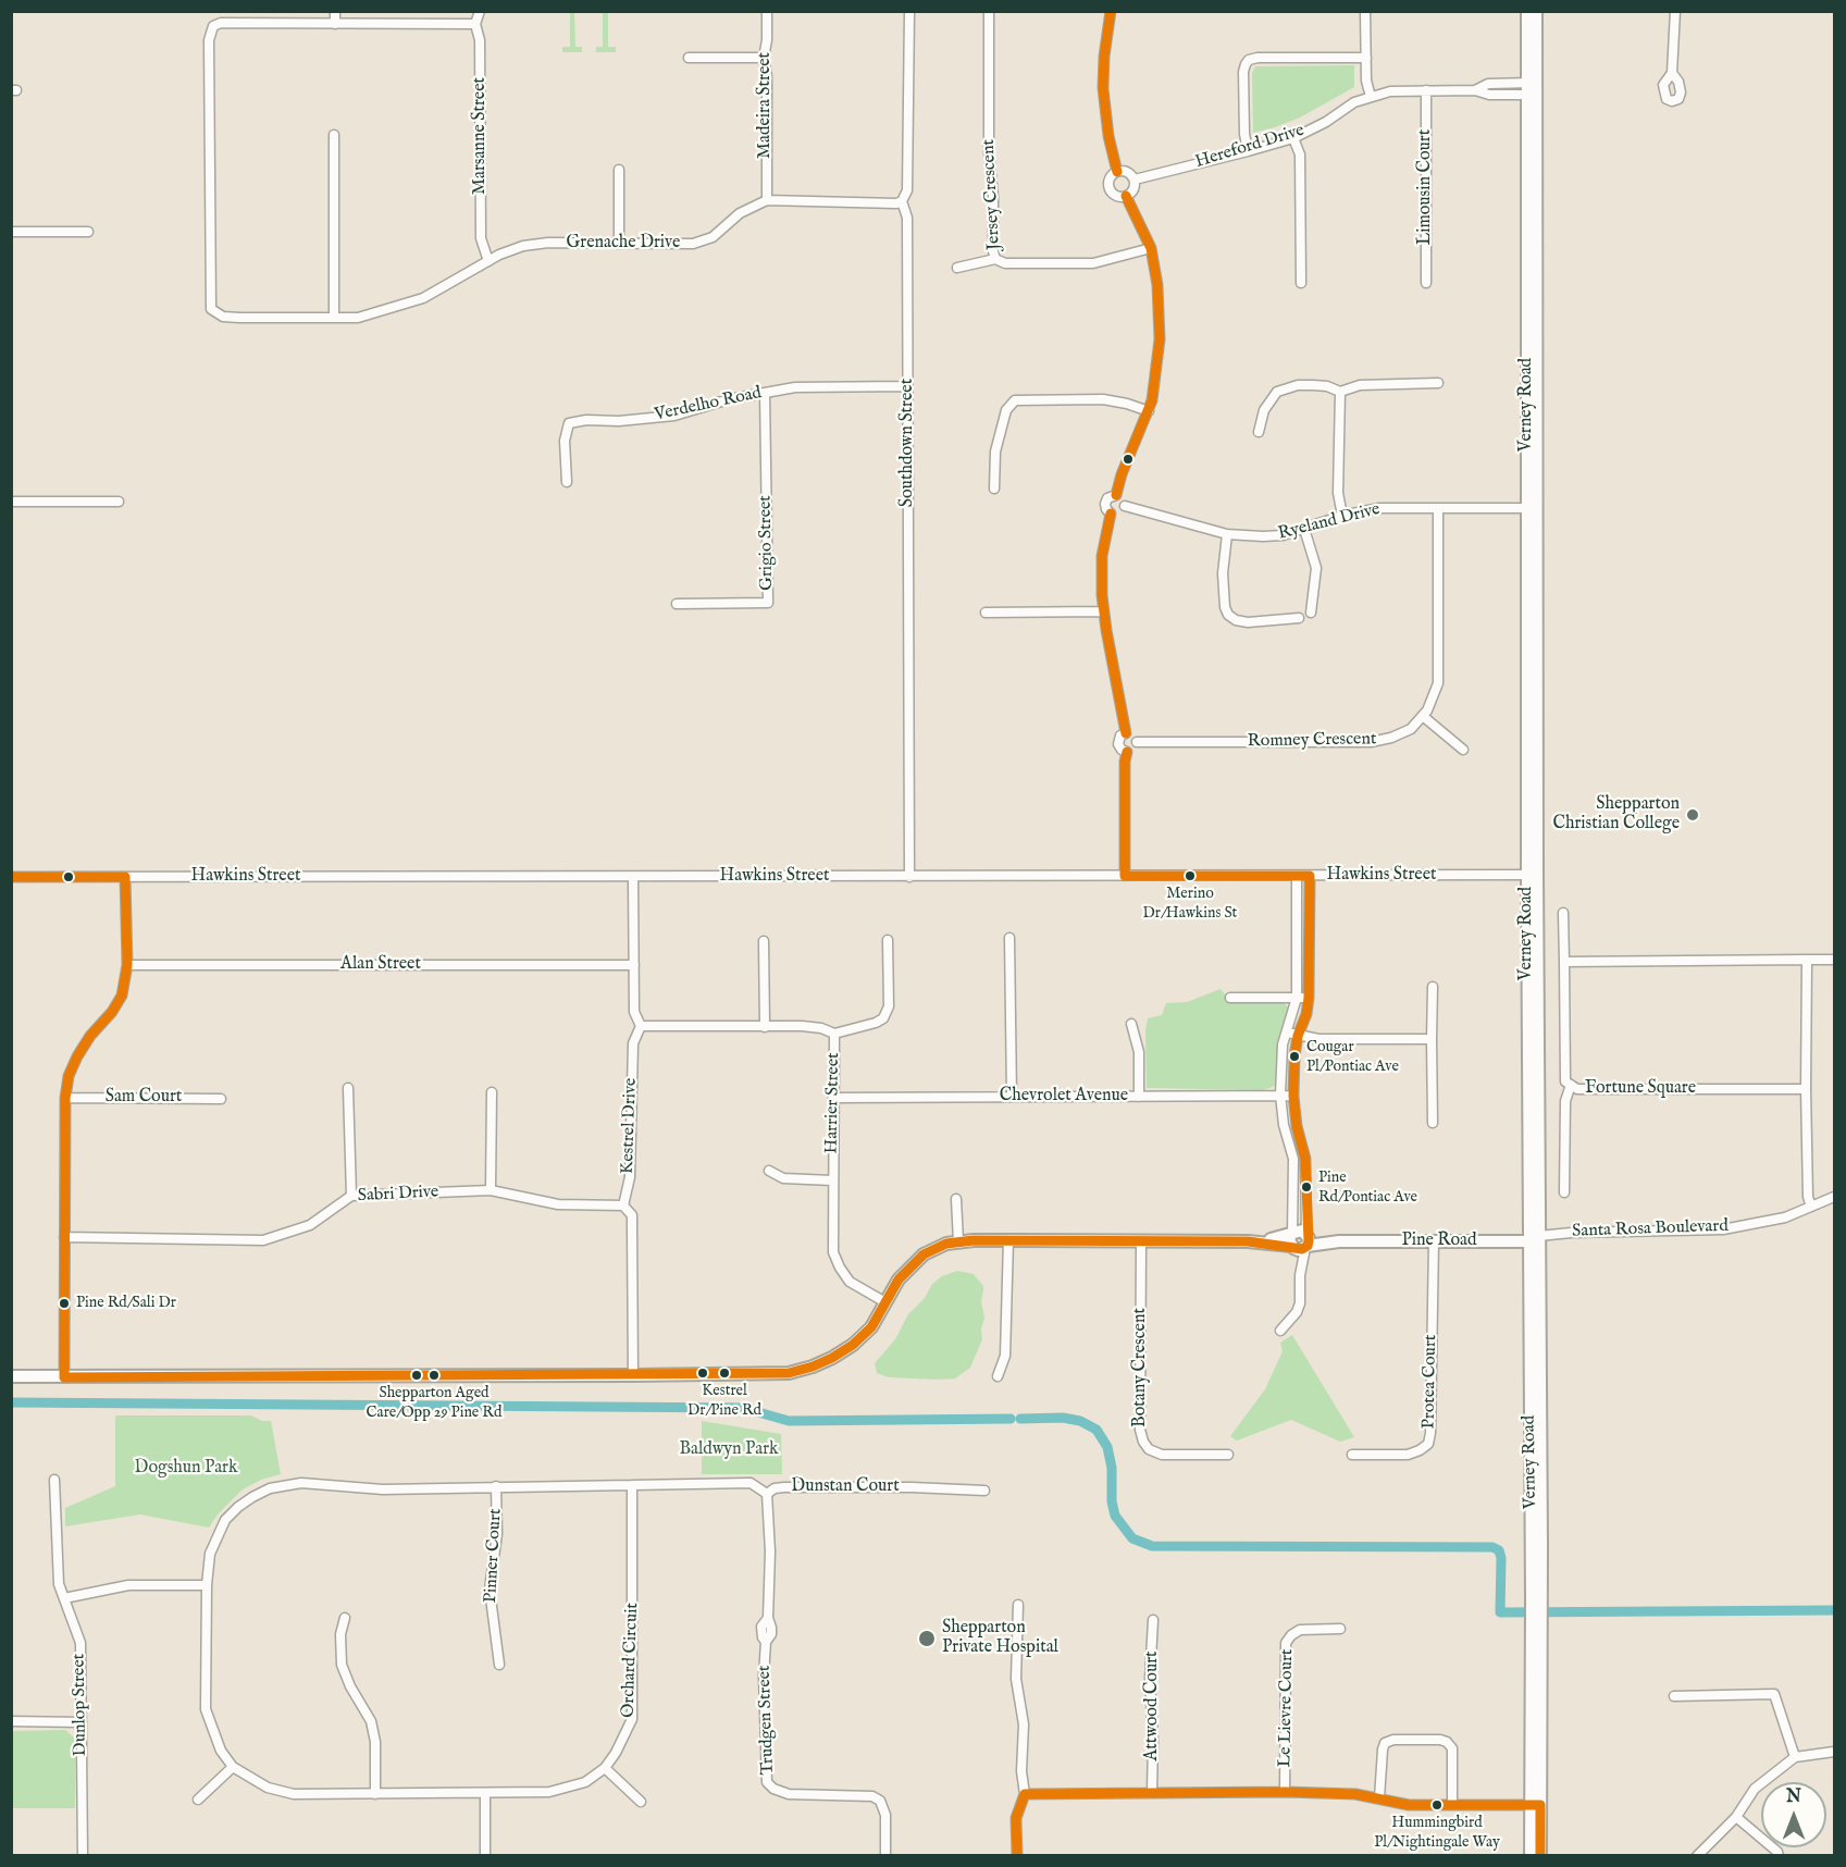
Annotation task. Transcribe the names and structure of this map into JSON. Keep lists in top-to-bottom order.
{
  "streets": {
    "street": [
      "Madeira Street",
      "Marsanne Street",
      "Hereford Drive",
      "Limousin Court",
      "Jersey Crescent",
      "Grenache Drive",
      "Verdelho Road",
      "Verney Road",
      "Southdown Street",
      "Ryeland Drive",
      "Grigio Street",
      "Romney Crescent",
      "Hawkins Street",
      "Alan Street",
      "Fortune Square",
      "Chevrolet Avenue",
      "Sam Court",
      "Harrier Street",
      "Kestrel Drive",
      "Sabri Drive",
      "Santa Rosa Boulevard",
      "Pine Road",
      "Botany Crescent",
      "Protea Court",
      "Dunstan Court",
      "Pinner Court",
      "Orchard Circuit",
      "Dunlop Street",
      "Attwood Court",
      "Le Lievre Court",
      "Trudgen Street"
    ]
  },
  "crossings": [
    ["Madeira Street", "Grenache Drive"],
    ["Marsanne Street", "Grenache Drive"],
    ["Hereford Drive", "Limousin Court"],
    ["Hereford Drive", "Verney Road"],
    ["Grenache Drive", "Southdown Street"],
    ["Verdelho Road", "Southdown Street"],
    ["Verdelho Road", "Grigio Street"],
    ["Verney Road", "Ryeland Drive"],
    ["Verney Road", "Hawkins Street"],
    ["Verney Road", "Santa Rosa Boulevard"],
    ["Verney Road", "Pine Road"],
    ["Southdown Street", "Hawkins Street"],
    ["Hawkins Street", "Kestrel Drive"],
    ["Alan Street", "Kestrel Drive"],
    ["Chevrolet Avenue", "Harrier Street"],
    ["Harrier Street", "Kestrel Drive"],
    ["Harrier Street", "Pine Road"],
    ["Kestrel Drive", "Sabri Drive"],
    ["Kestrel Drive", "Pine Road"],
    ["Santa Rosa Boulevard", "Pine Road"],
    ["Pine Road", "Botany Crescent"],
    ["Pine Road", "Protea Court"],
    ["Dunstan Court", "Orchard Circuit"],
    ["Dunstan Court", "Trudgen Street"],
    ["Pinner Court", "Orchard Circuit"]
  ],
  "parks": ["Baldwyn Park", "Dogshun Park"],
  "places": [
    "Shepparton Christian College",
    "Merino Dr/Hawkins St",
    "Cougar Pl/Pontiac Ave",
    "Pine Rd/Pontiac Ave",
    "Pine Rd/Sali Dr",
    "Kestrel Dr/Pine Rd",
    "Shepparton Aged Care/Opp 29 Pine Rd",
    "Shepparton Private Hospital",
    "Hummingbird Pl/Nightingale Way"
  ],
  "north": "top"
}
